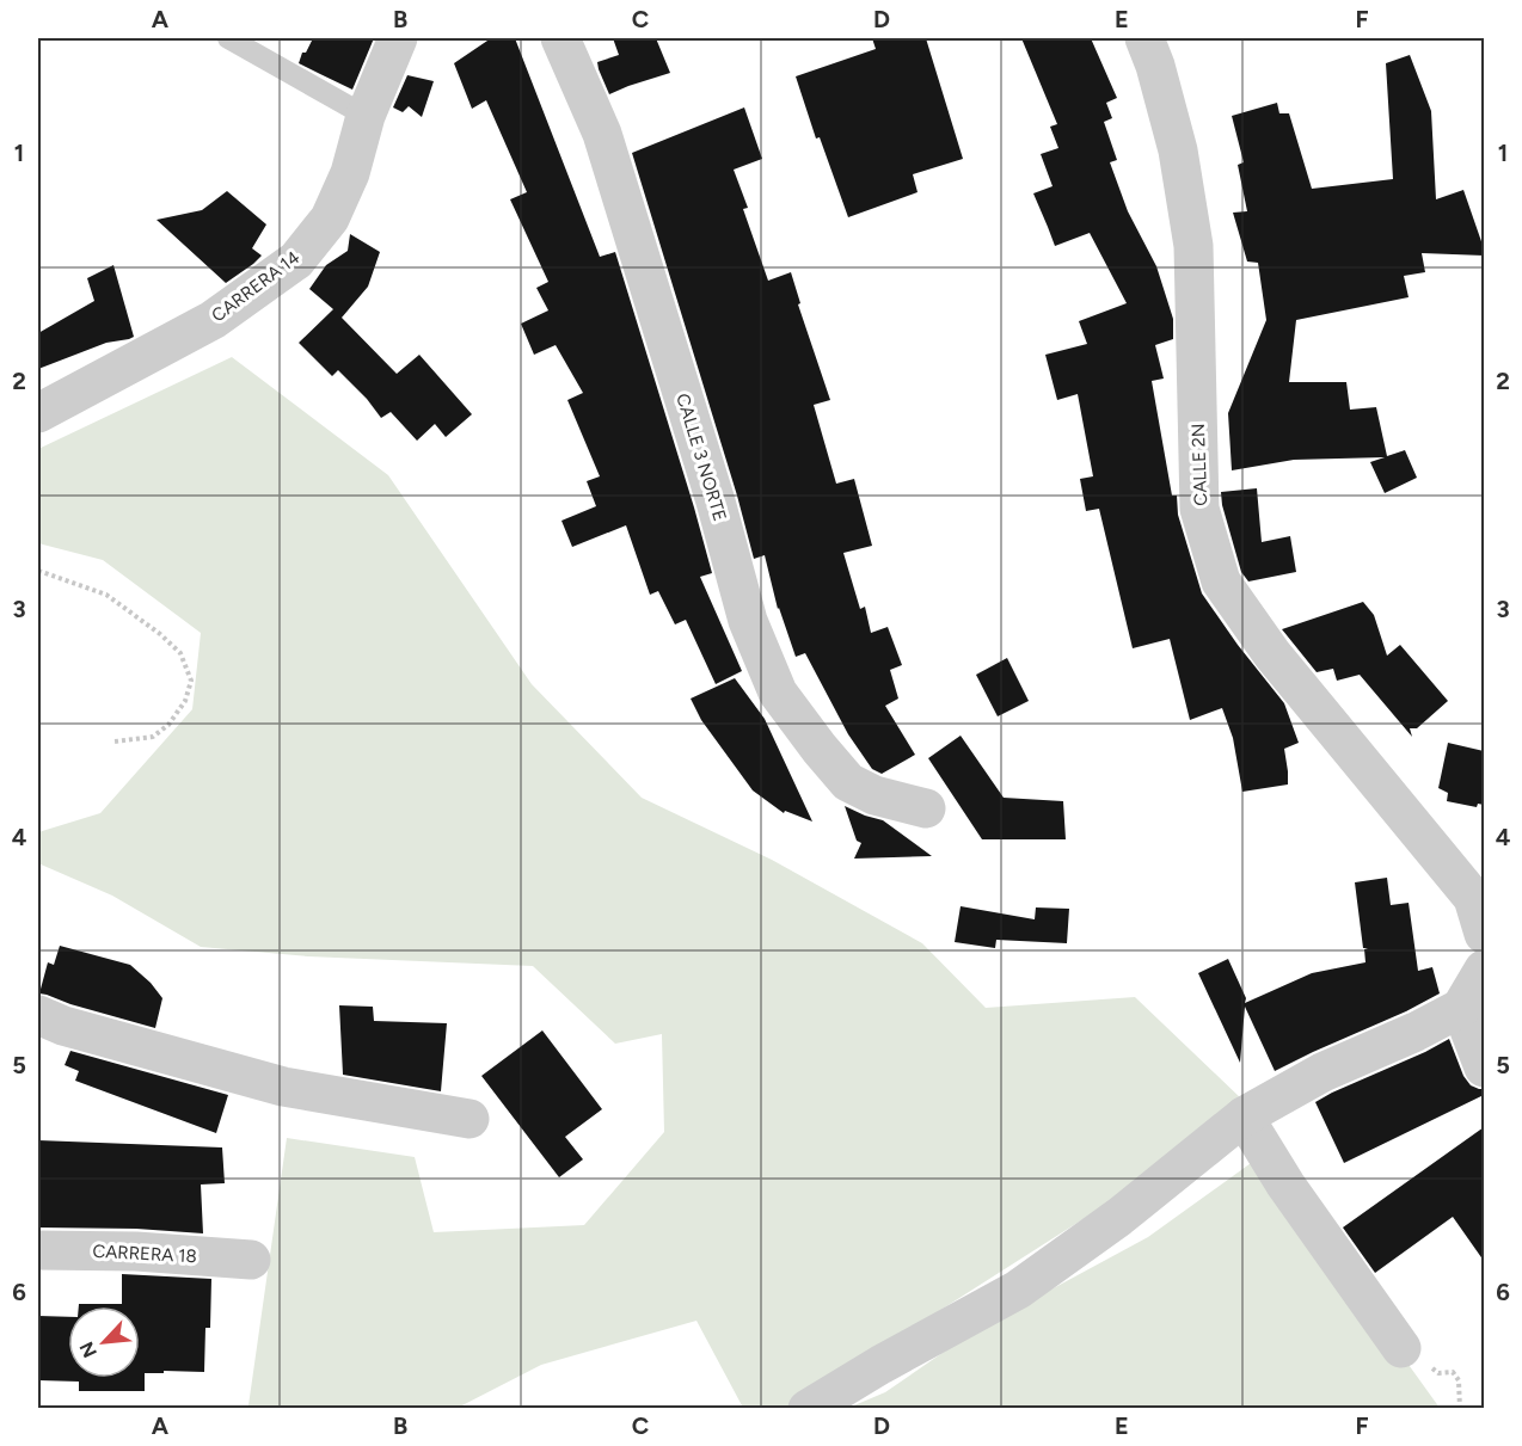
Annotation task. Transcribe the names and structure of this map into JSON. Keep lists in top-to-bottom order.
{
  "streets": {
    "street": [
      "CARRERA 14",
      "CALLE 3 NORTE",
      "CALLE 2N",
      "CARRERA 18"
    ]
  },
  "north": "bottom left",
  "grid": {
    "columns": [
      "A",
      "B",
      "C",
      "D",
      "E",
      "F"
    ],
    "rows": [
      "1",
      "2",
      "3",
      "4",
      "5",
      "6"
    ]
  }
}
